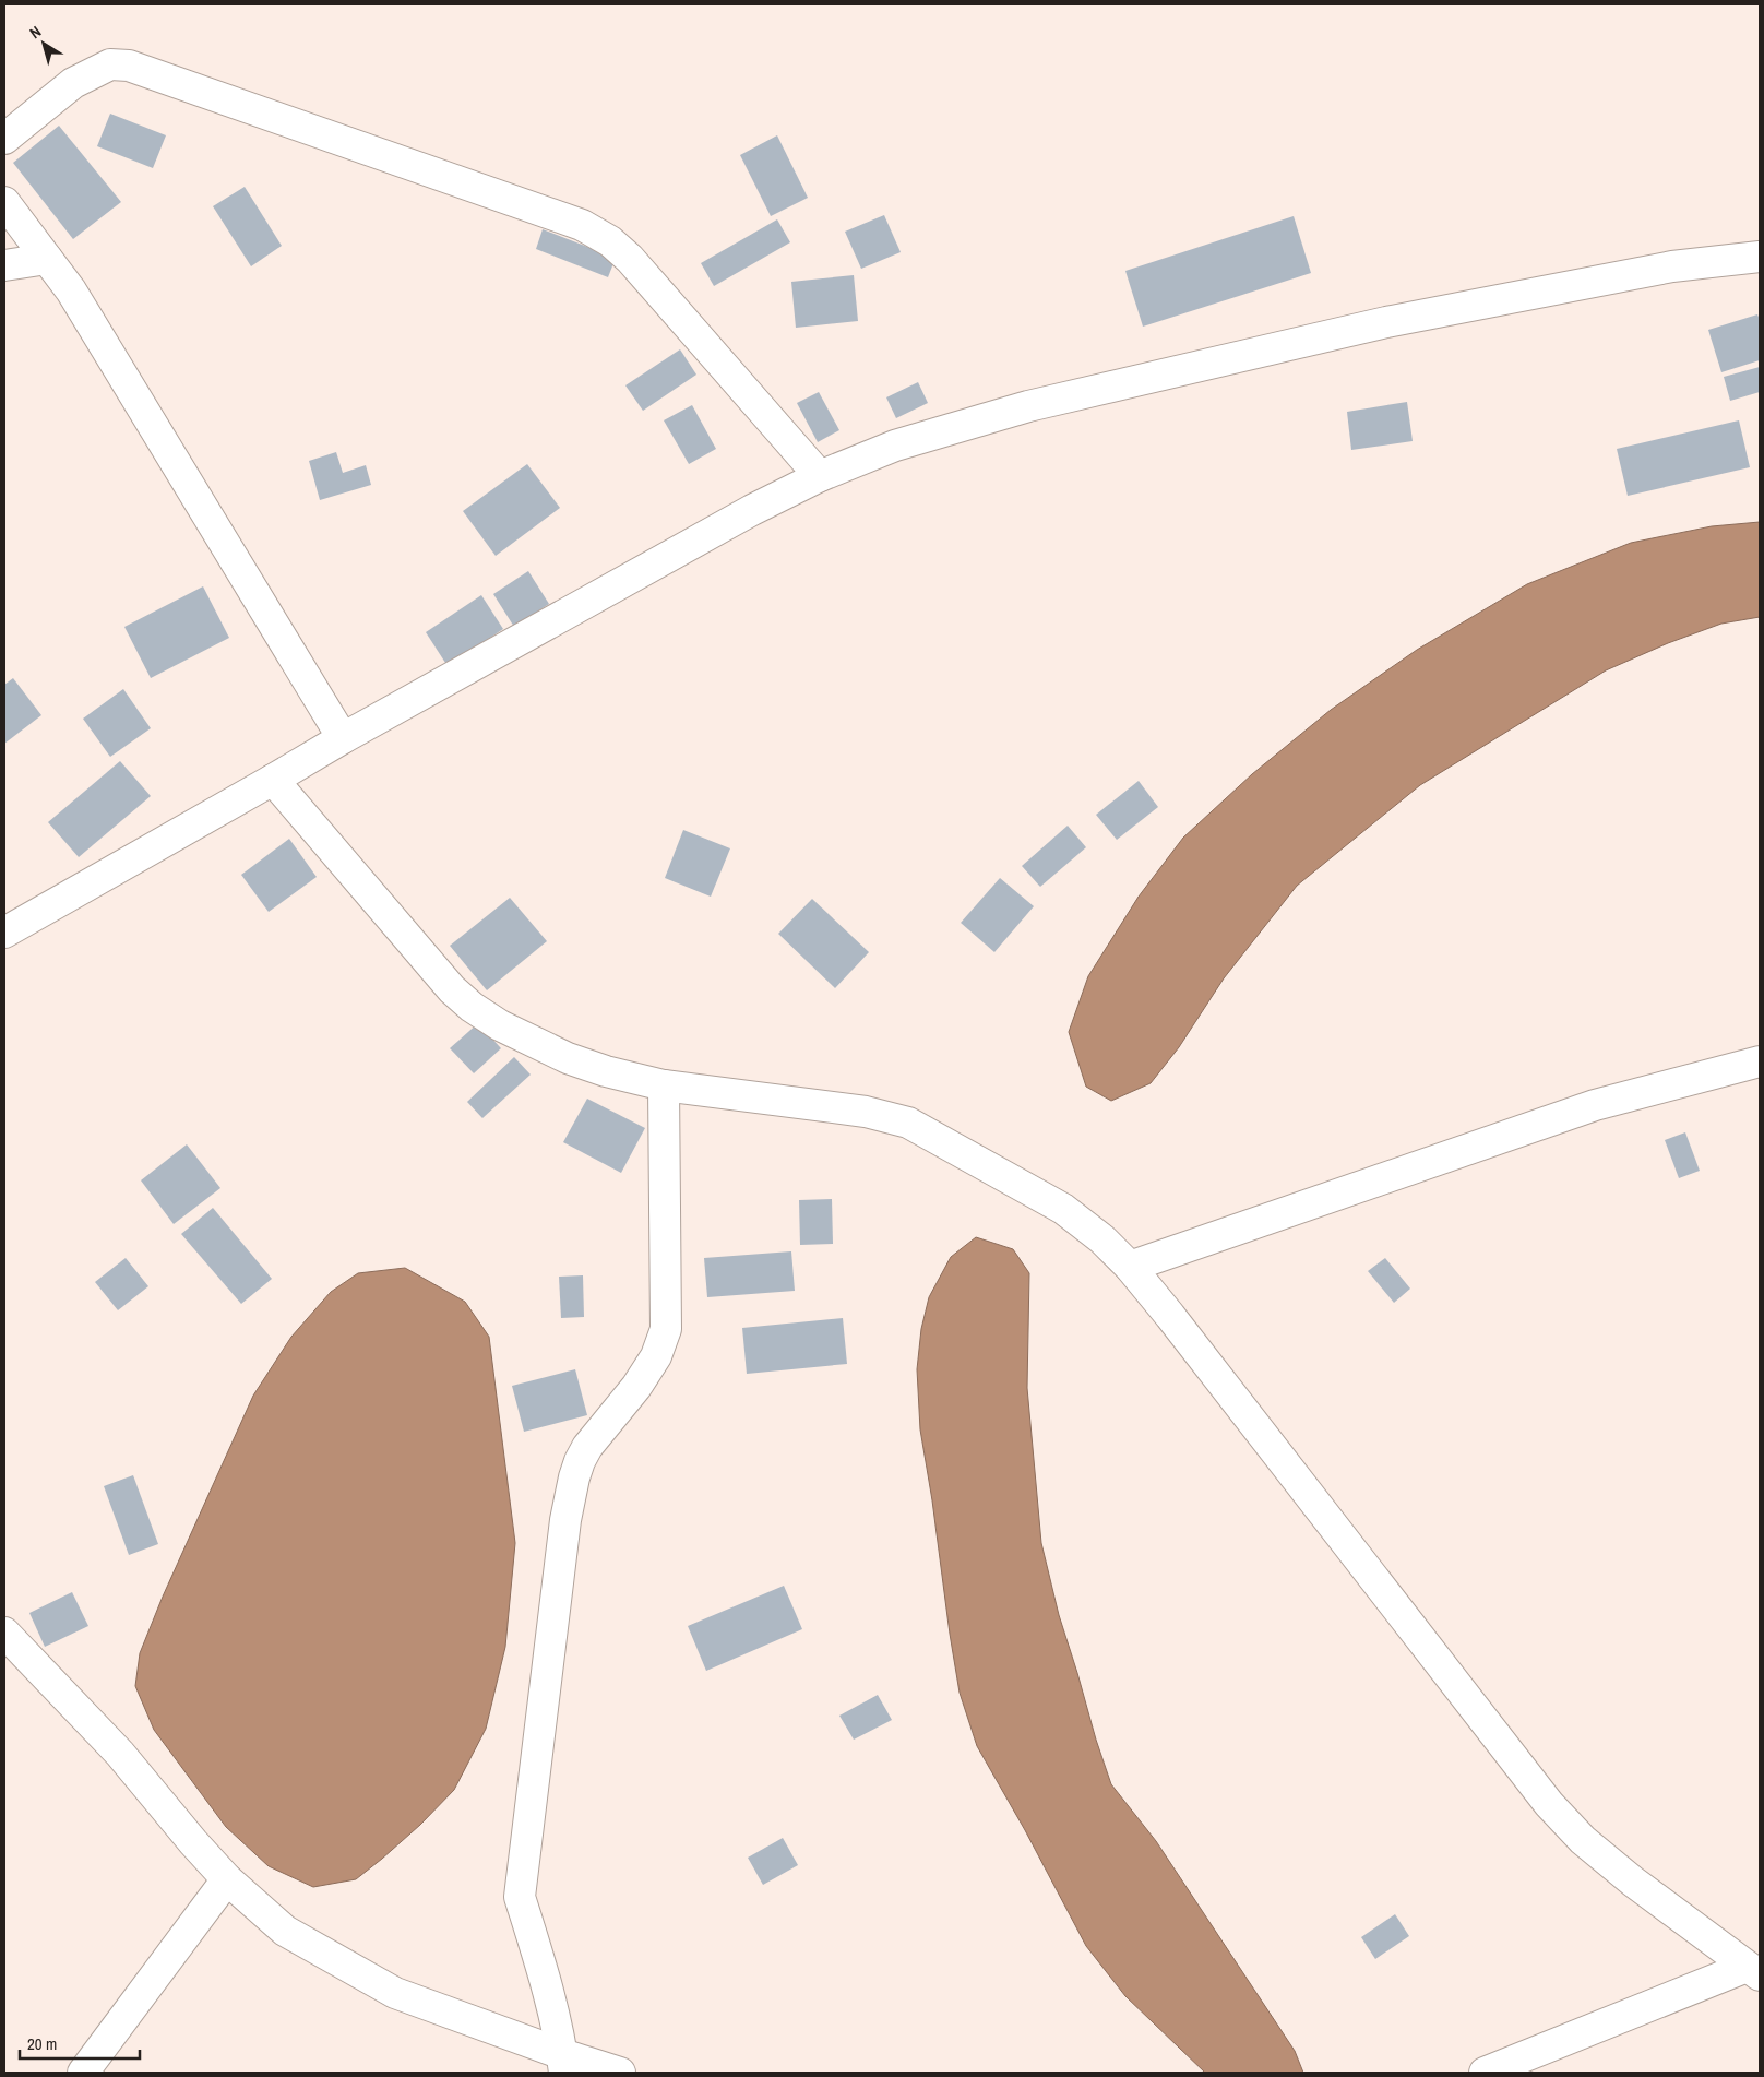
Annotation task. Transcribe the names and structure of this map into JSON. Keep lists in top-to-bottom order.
{
  "scale_bar": "20 m",
  "north": "top left"
}
